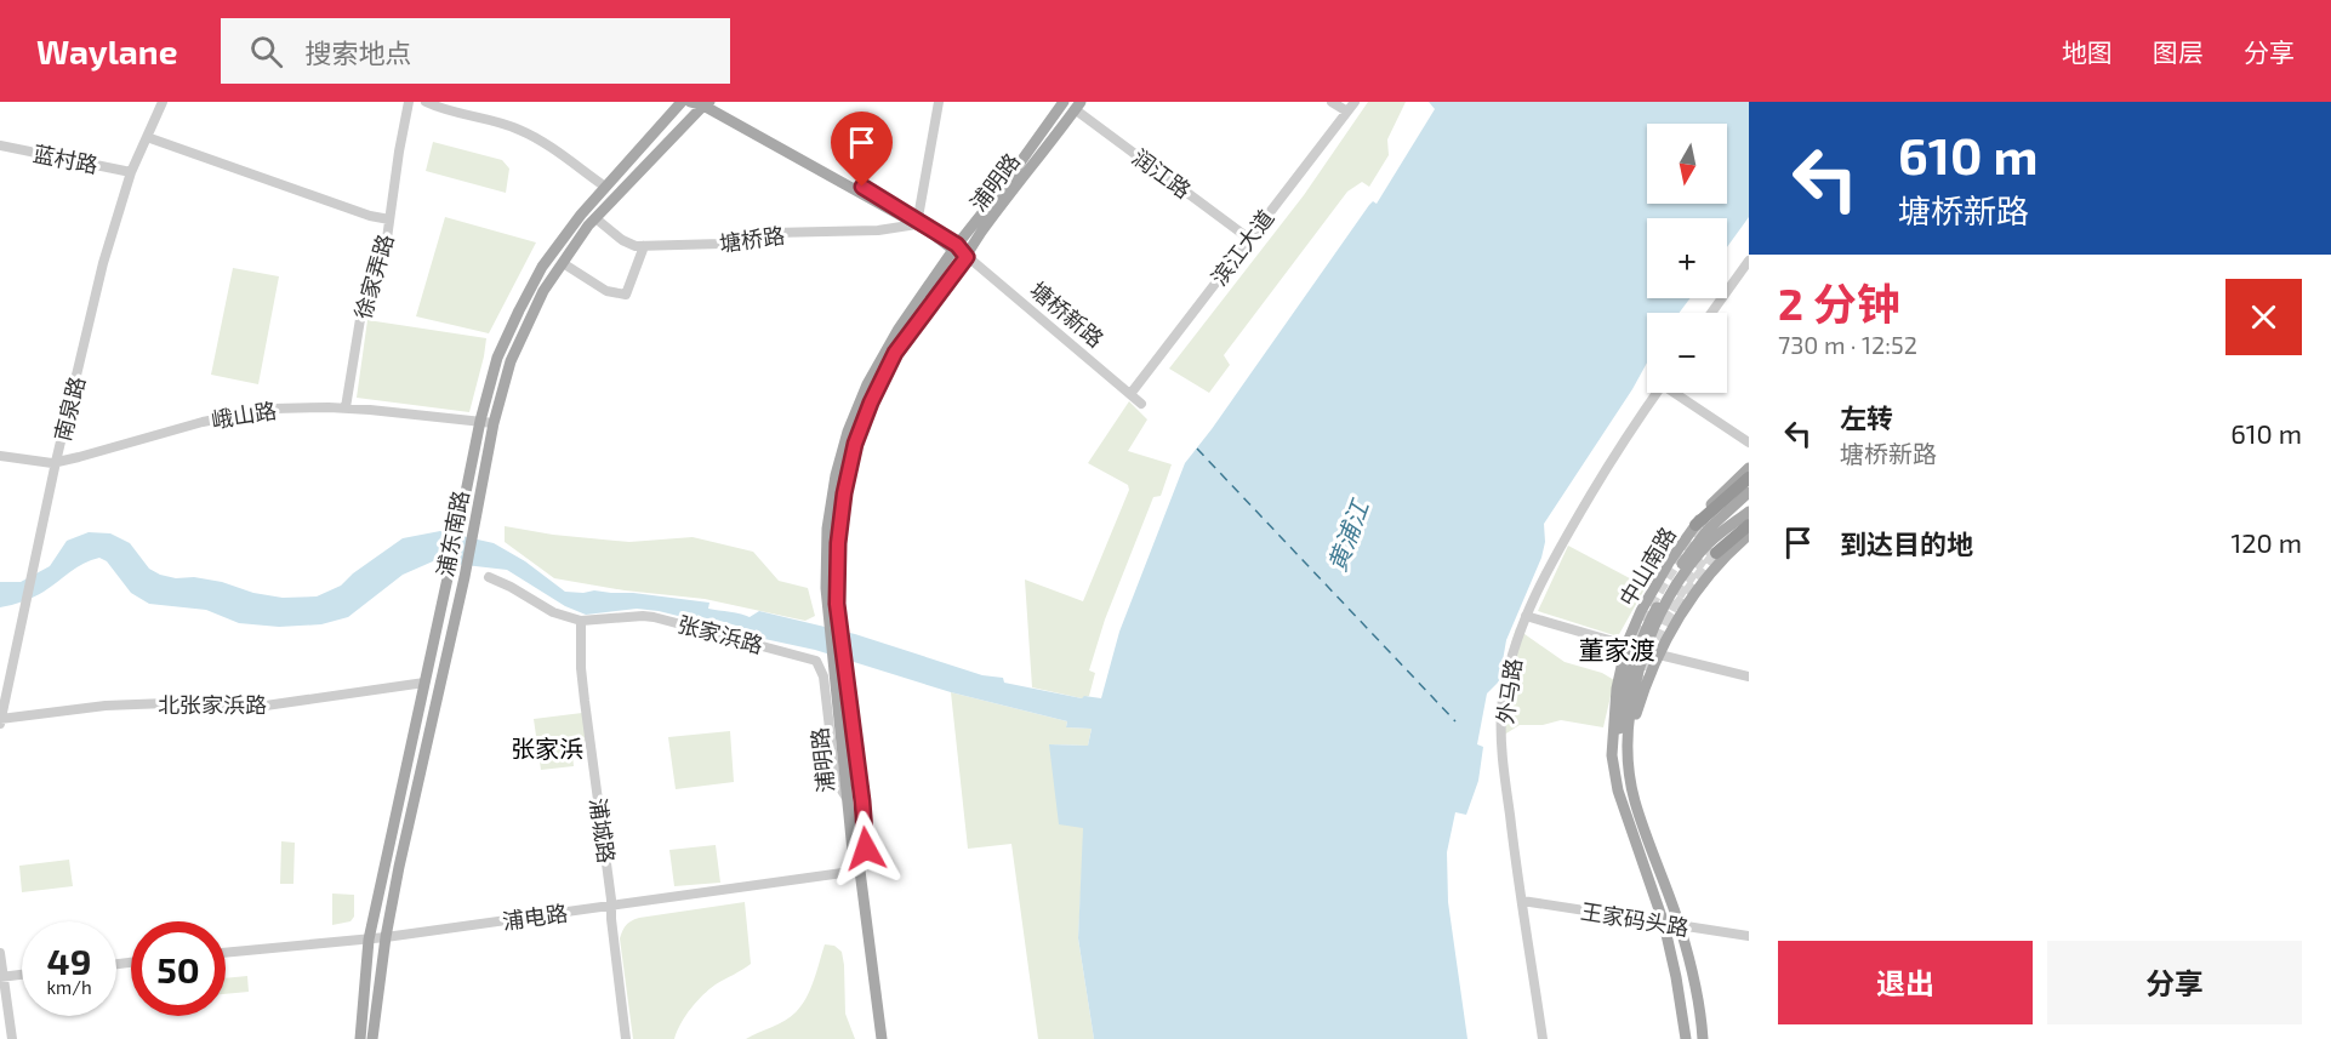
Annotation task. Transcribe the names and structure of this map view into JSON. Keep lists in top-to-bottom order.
{
  "streets": {
    "main road": [
      "浦明路",
      "塘桥新路",
      "浦东南路",
      "中山南路"
    ],
    "street": [
      "蓝村路",
      "润江路",
      "塘桥路",
      "滨江大道",
      "徐家弄路",
      "南泉路",
      "峨山路",
      "张家浜路",
      "外马路",
      "北张家浜路",
      "浦城路",
      "浦电路",
      "王家码头路"
    ]
  },
  "crossings": [
    ["蓝村路", "南泉路"],
    ["润江路", "浦明路"],
    ["润江路", "滨江大道"],
    ["浦明路", "塘桥新路"],
    ["浦明路", "张家浜路"],
    ["浦明路", "浦电路"],
    ["塘桥路", "塘桥新路"],
    ["塘桥路", "浦东南路"],
    ["滨江大道", "塘桥新路"],
    ["徐家弄路", "峨山路"],
    ["塘桥新路", "浦东南路"],
    ["南泉路", "峨山路"],
    ["南泉路", "北张家浜路"],
    ["峨山路", "浦东南路"],
    ["浦东南路", "北张家浜路"],
    ["浦东南路", "浦电路"],
    ["中山南路", "王家码头路"],
    ["张家浜路", "浦城路"],
    ["外马路", "王家码头路"],
    ["浦城路", "浦电路"]
  ],
  "districts": ["董家渡", "张家浜"],
  "water": ["黄浦江"],
  "north": "bottom",
  "page": {
    "header": "Waylane",
    "search": "搜索地点",
    "nav": ["地图", "图层", "分享"],
    "turn": ["610 m", "塘桥新路"],
    "map_buttons": ["+", "−"],
    "heading": ["2 分钟", "730 m · 12:52"],
    "list": [
      {
        "name": "左转",
        "note": "塘桥新路",
        "value": "610 m"
      },
      {
        "name": "到达目的地",
        "value": "120 m"
      }
    ],
    "speed": "49 km/h",
    "limit": "50",
    "buttons": ["退出", "分享"]
  }
}
